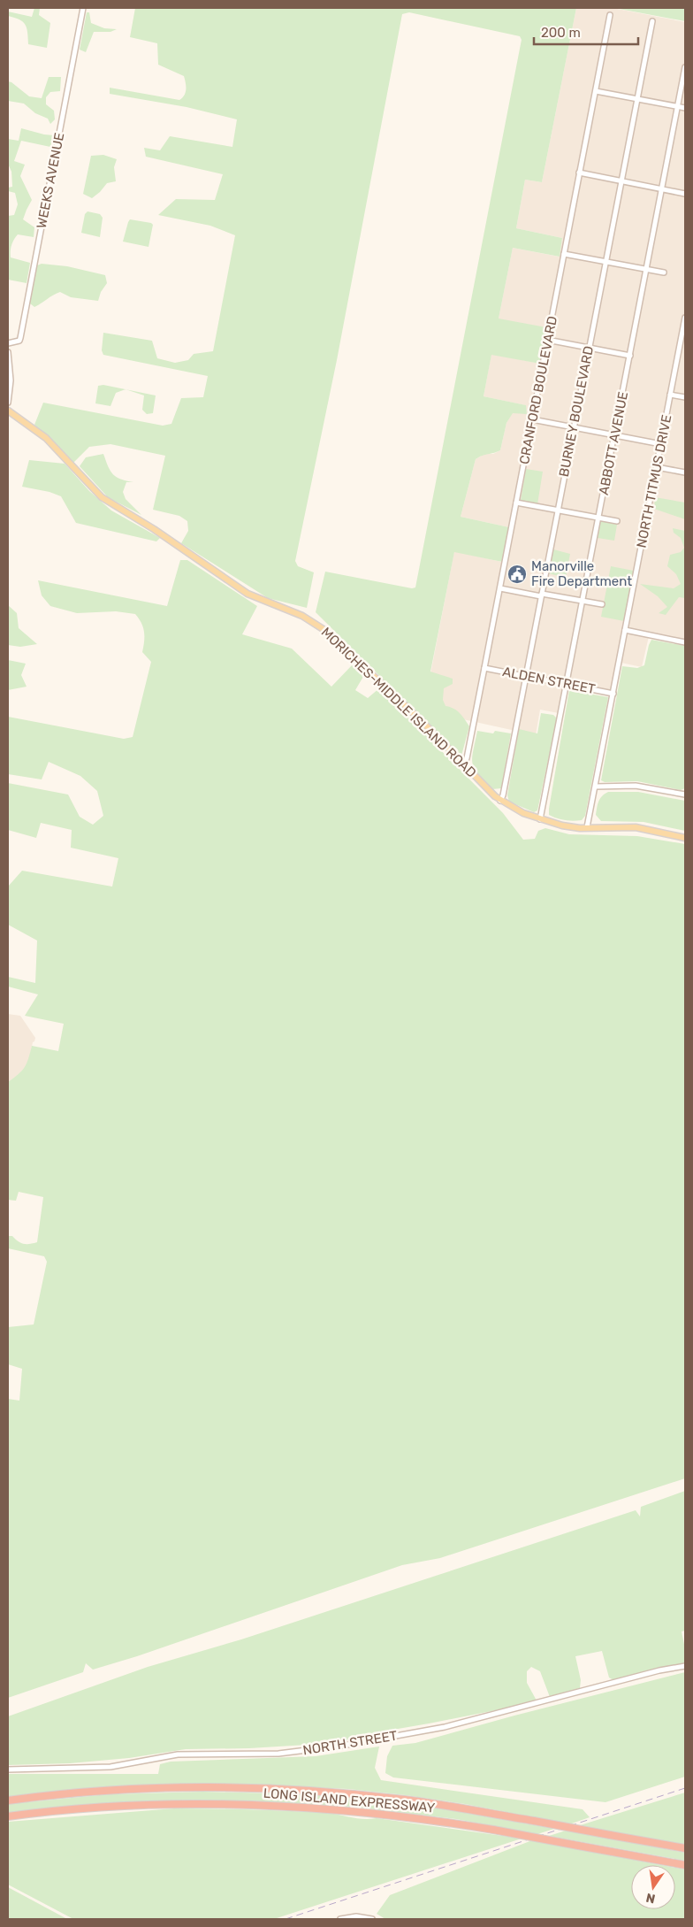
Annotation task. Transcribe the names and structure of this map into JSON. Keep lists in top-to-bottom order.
{
  "streets": {
    "highway": ["LONG ISLAND EXPRESSWAY"],
    "main road": ["MORICHES-MIDDLE ISLAND ROAD"],
    "street": [
      "WEEKS AVENUE",
      "CRANFORD BOULEVARD",
      "BURNEY BOULEVARD",
      "ABBOTT AVENUE",
      "NORTH TITMUS DRIVE",
      "ALDEN STREET",
      "NORTH STREET"
    ]
  },
  "crossings": [
    ["CRANFORD BOULEVARD", "ALDEN STREET"],
    ["CRANFORD BOULEVARD", "MORICHES-MIDDLE ISLAND ROAD"],
    ["BURNEY BOULEVARD", "ALDEN STREET"],
    ["BURNEY BOULEVARD", "MORICHES-MIDDLE ISLAND ROAD"],
    ["ABBOTT AVENUE", "ALDEN STREET"],
    ["ABBOTT AVENUE", "MORICHES-MIDDLE ISLAND ROAD"],
    ["NORTH TITMUS DRIVE", "ALDEN STREET"],
    ["NORTH TITMUS DRIVE", "MORICHES-MIDDLE ISLAND ROAD"]
  ],
  "places": {
    "public building": ["Manorville Fire Department"]
  },
  "scale_bar": "200 m",
  "north": "bottom"
}
